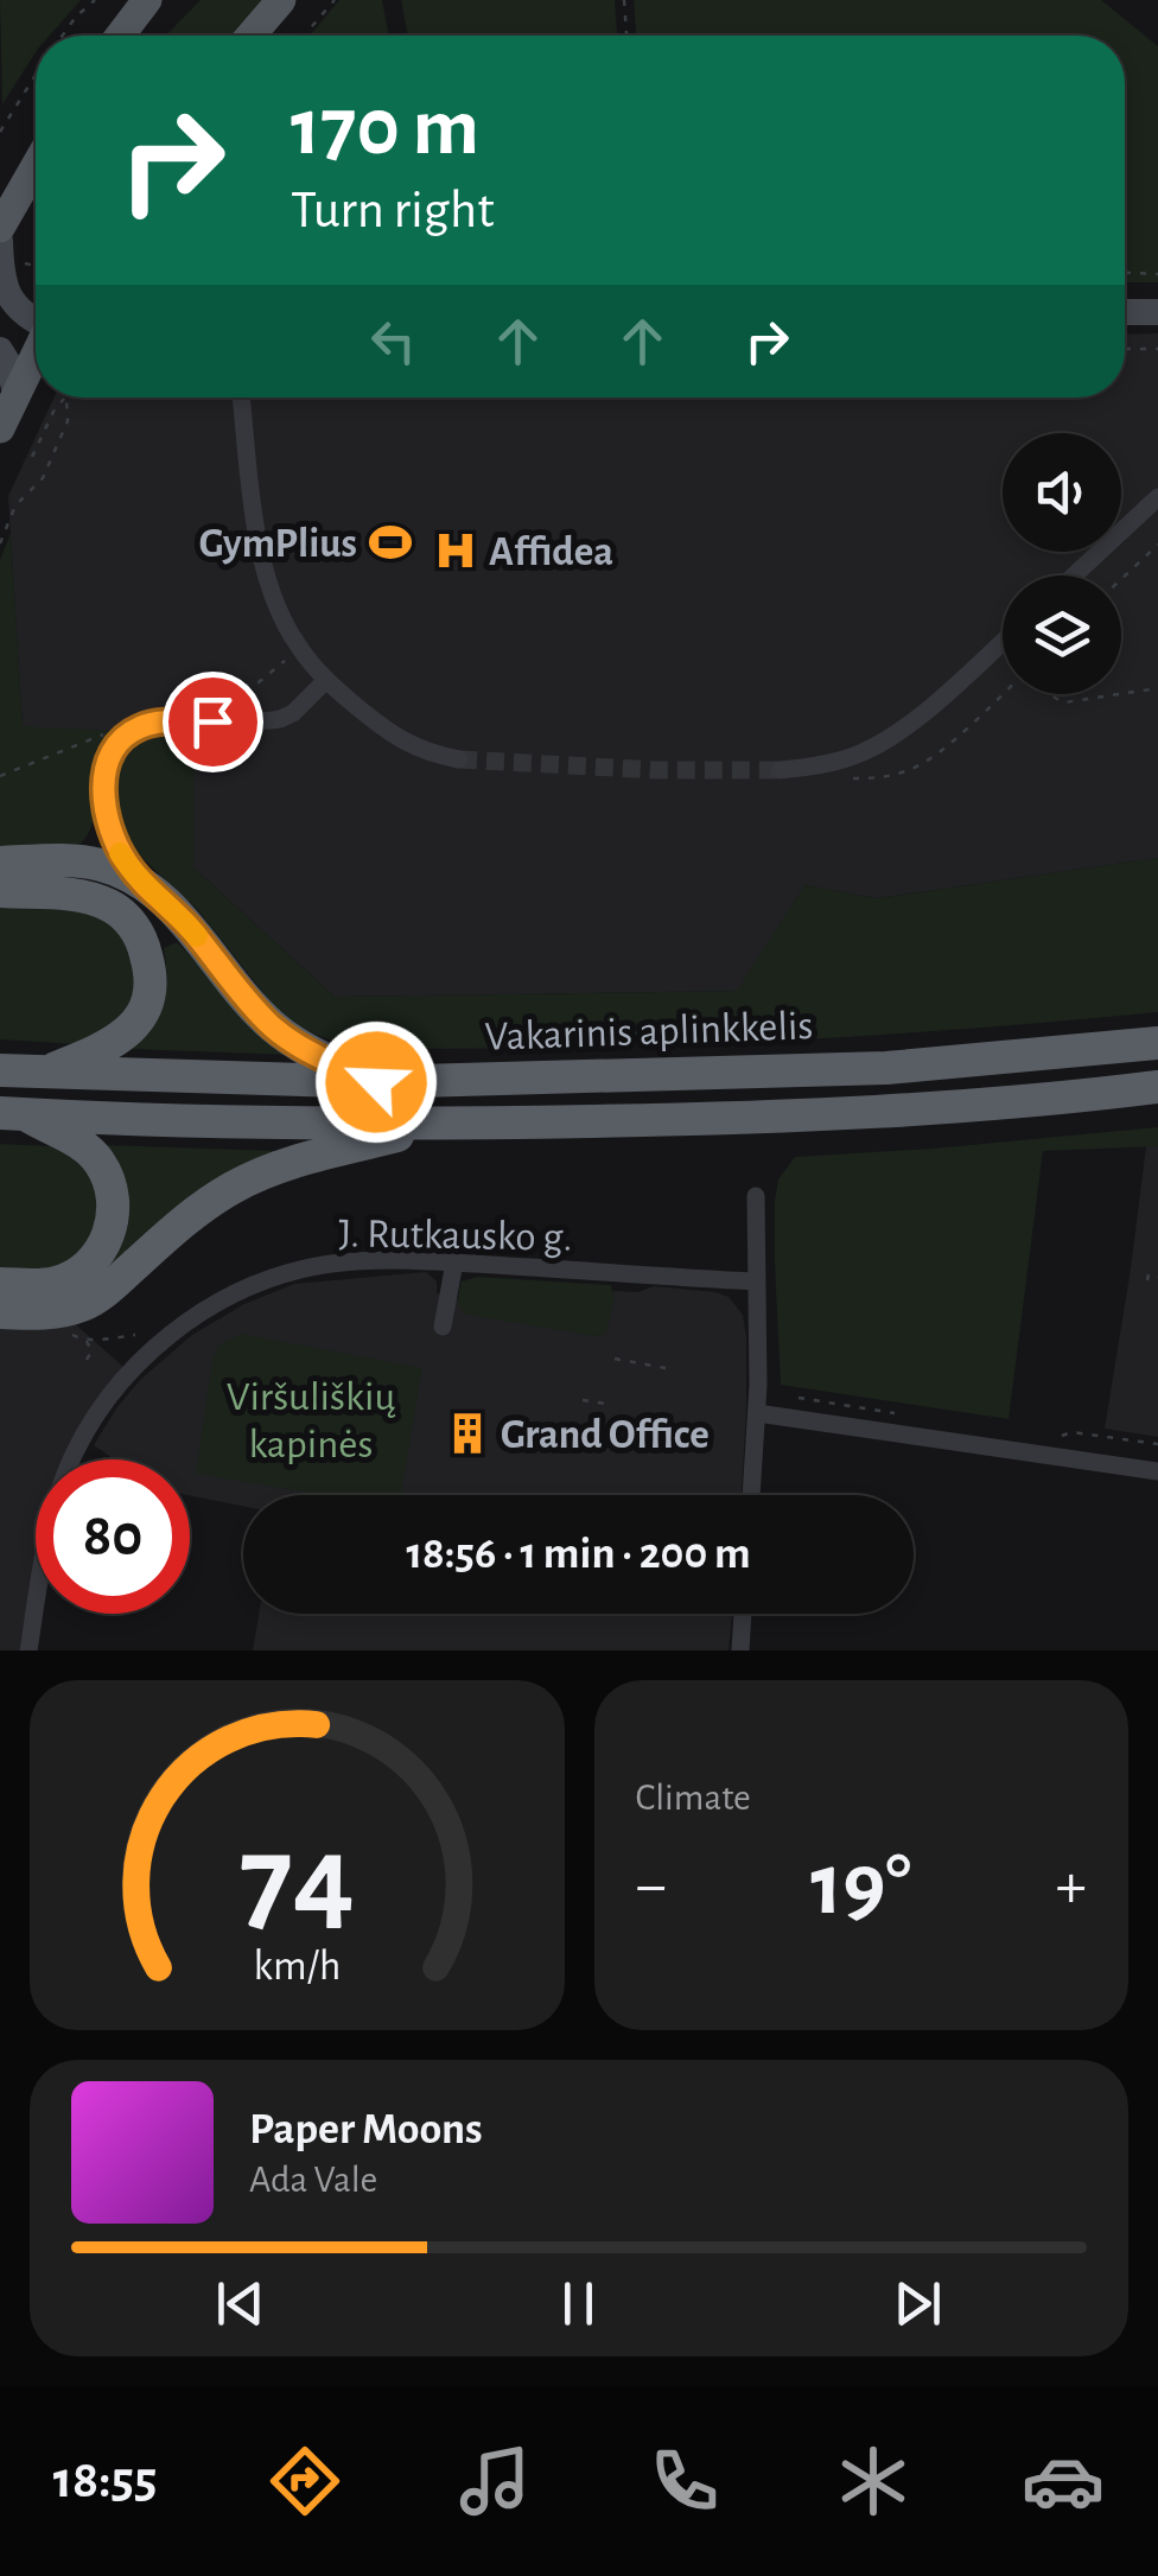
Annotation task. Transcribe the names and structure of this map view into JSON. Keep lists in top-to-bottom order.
{
  "streets": {
    "highway": ["Vakarinis aplinkkelis"],
    "street": ["J. Rutkausko g."]
  },
  "parks": ["Viršuliškių kapinės"],
  "places": {
    "sports": ["GymPlius"],
    "hospital": ["Affidea"],
    "building": ["Grand Office"]
  },
  "page": {
    "turn": ["170 m", "Turn right"],
    "limit": "80",
    "trip": "18:56 · 1 min · 200 m",
    "tile": "Climate",
    "heat": ["−", "19°", "+"],
    "song": ["Paper Moons", "Ada Vale"],
    "tabs": "18:55",
    "gauge": ["74", "km/h"]
  }
}
